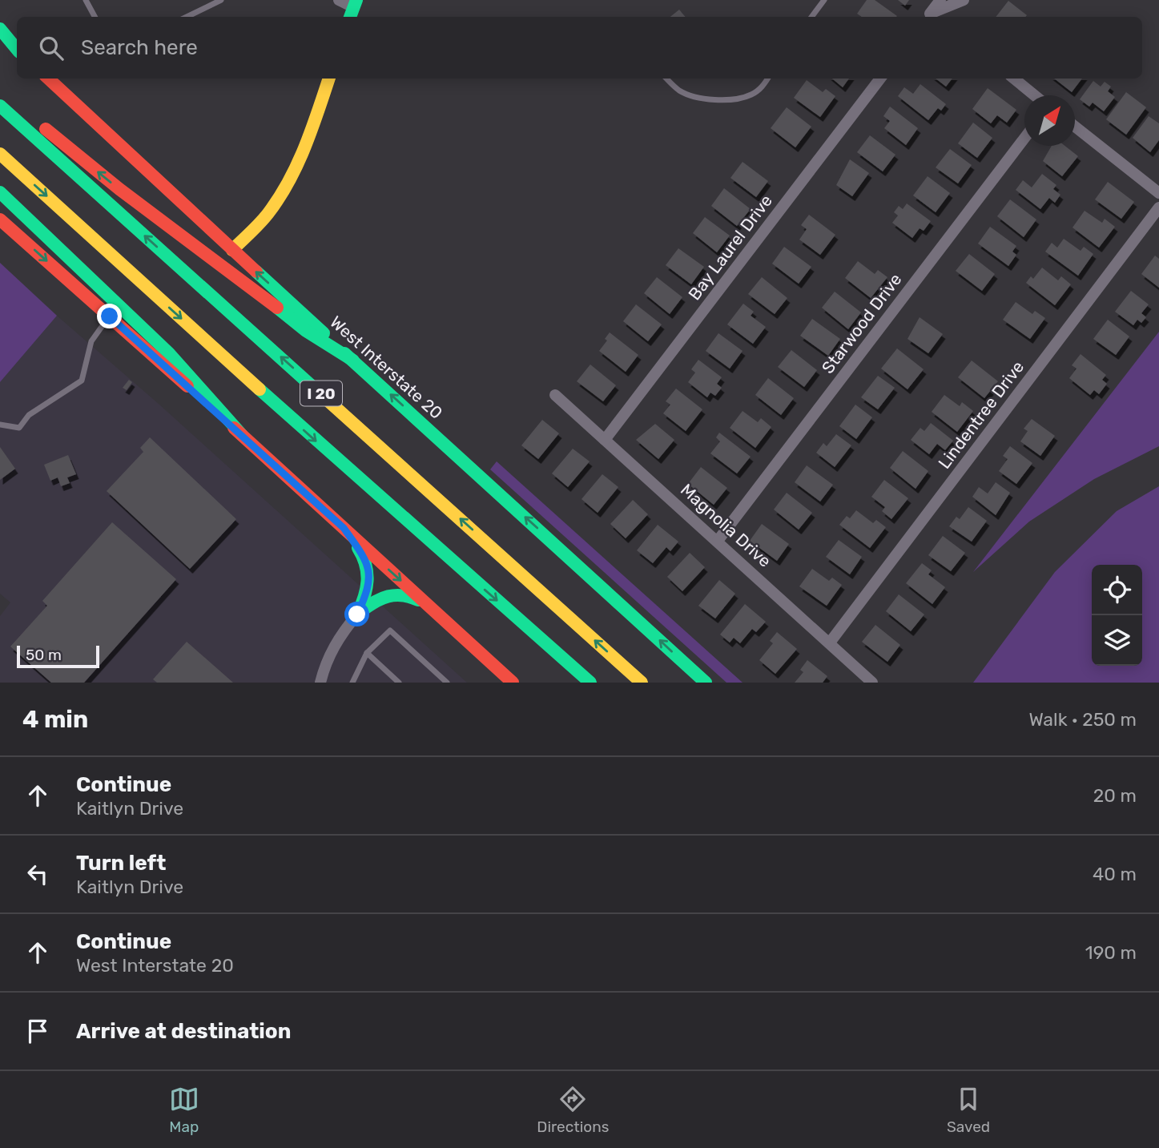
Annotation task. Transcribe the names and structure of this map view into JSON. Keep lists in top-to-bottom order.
{
  "streets": {
    "main road": ["West Interstate 20", "I 20"],
    "street": [
      "Bay Laurel Drive",
      "Starwood Drive",
      "Lindentree Drive",
      "Magnolia Drive"
    ]
  },
  "crossings": [
    ["Bay Laurel Drive", "Magnolia Drive"],
    ["Starwood Drive", "Magnolia Drive"],
    ["Lindentree Drive", "Magnolia Drive"]
  ],
  "scale_bar": "50 m",
  "north": "top right",
  "page": {
    "search": "Search here",
    "scale": "50 m",
    "heading": ["4 min", "Walk · 250 m"],
    "list": [
      ["Continue", "Kaitlyn Drive", "20 m"],
      ["Turn left", "Kaitlyn Drive", "40 m"],
      ["Continue", "West Interstate 20", "190 m"],
      "Arrive at destination"
    ],
    "nav": ["Map", "Directions", "Saved"]
  }
}
